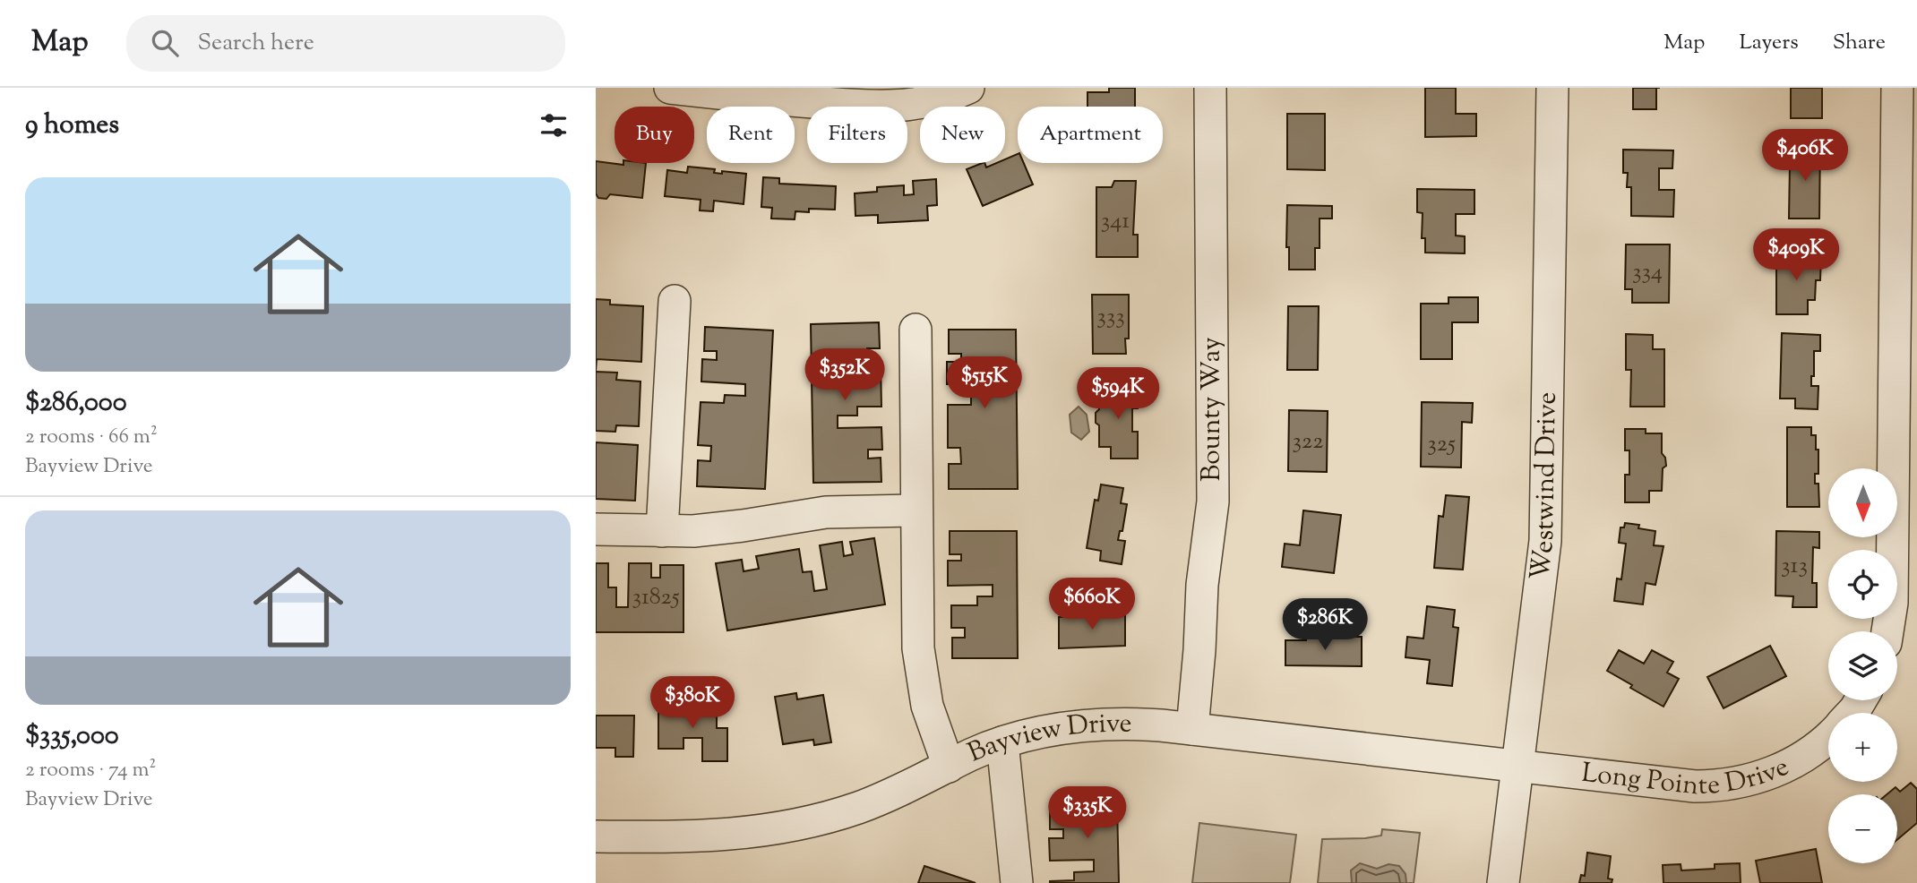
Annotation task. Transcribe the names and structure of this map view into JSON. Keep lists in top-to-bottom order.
{
  "streets": {
    "street": [
      "Bounty Way",
      "Westwind Drive",
      "Bayview Drive",
      "Long Pointe Drive"
    ]
  },
  "crossings": [
    ["Bounty Way", "Bayview Drive"],
    ["Westwind Drive", "Bayview Drive"],
    ["Westwind Drive", "Long Pointe Drive"],
    ["Bayview Drive", "Long Pointe Drive"]
  ],
  "house_numbers": [
    "341",
    "334",
    "333",
    "322",
    "325",
    "313",
    "31825"
  ],
  "north": "bottom",
  "page": {
    "header": "Map",
    "search": "Search here",
    "nav": ["Map", "Layers", "Share"],
    "heading": "9 homes",
    "chip": [
      "Buy",
      "Rent",
      "Filters",
      "New",
      "Apartment"
    ],
    "price": [
      "$406K",
      "$409K",
      "$352K",
      "$515K",
      "$594K",
      "$660K",
      "$286K",
      "$380K",
      "$335K"
    ],
    "list": [
      {
        "name": "$286,000",
        "note": "2 rooms · 66 m² · Bayview Drive"
      },
      {
        "name": "$335,000",
        "note": "2 rooms · 74 m² · Bayview Drive"
      }
    ],
    "map_buttons": ["+", "−"]
  }
}
